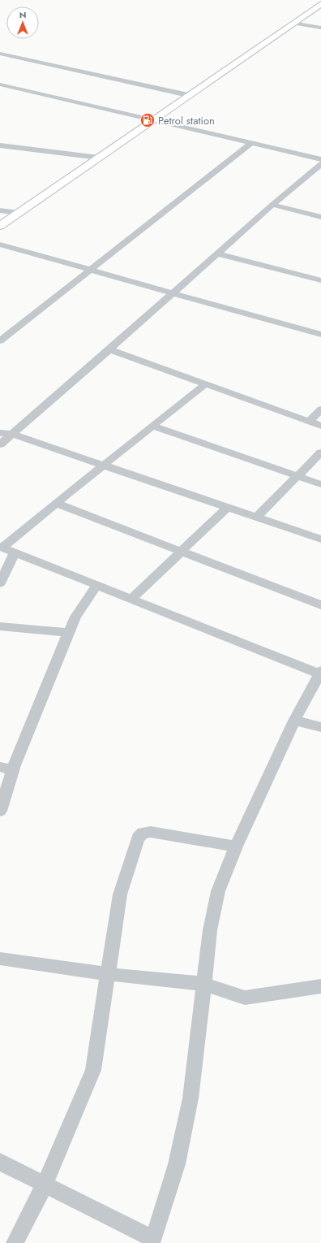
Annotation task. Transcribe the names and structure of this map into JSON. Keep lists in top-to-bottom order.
{
  "places": {
    "fuel station": ["Petrol station"]
  },
  "north": "top"
}
